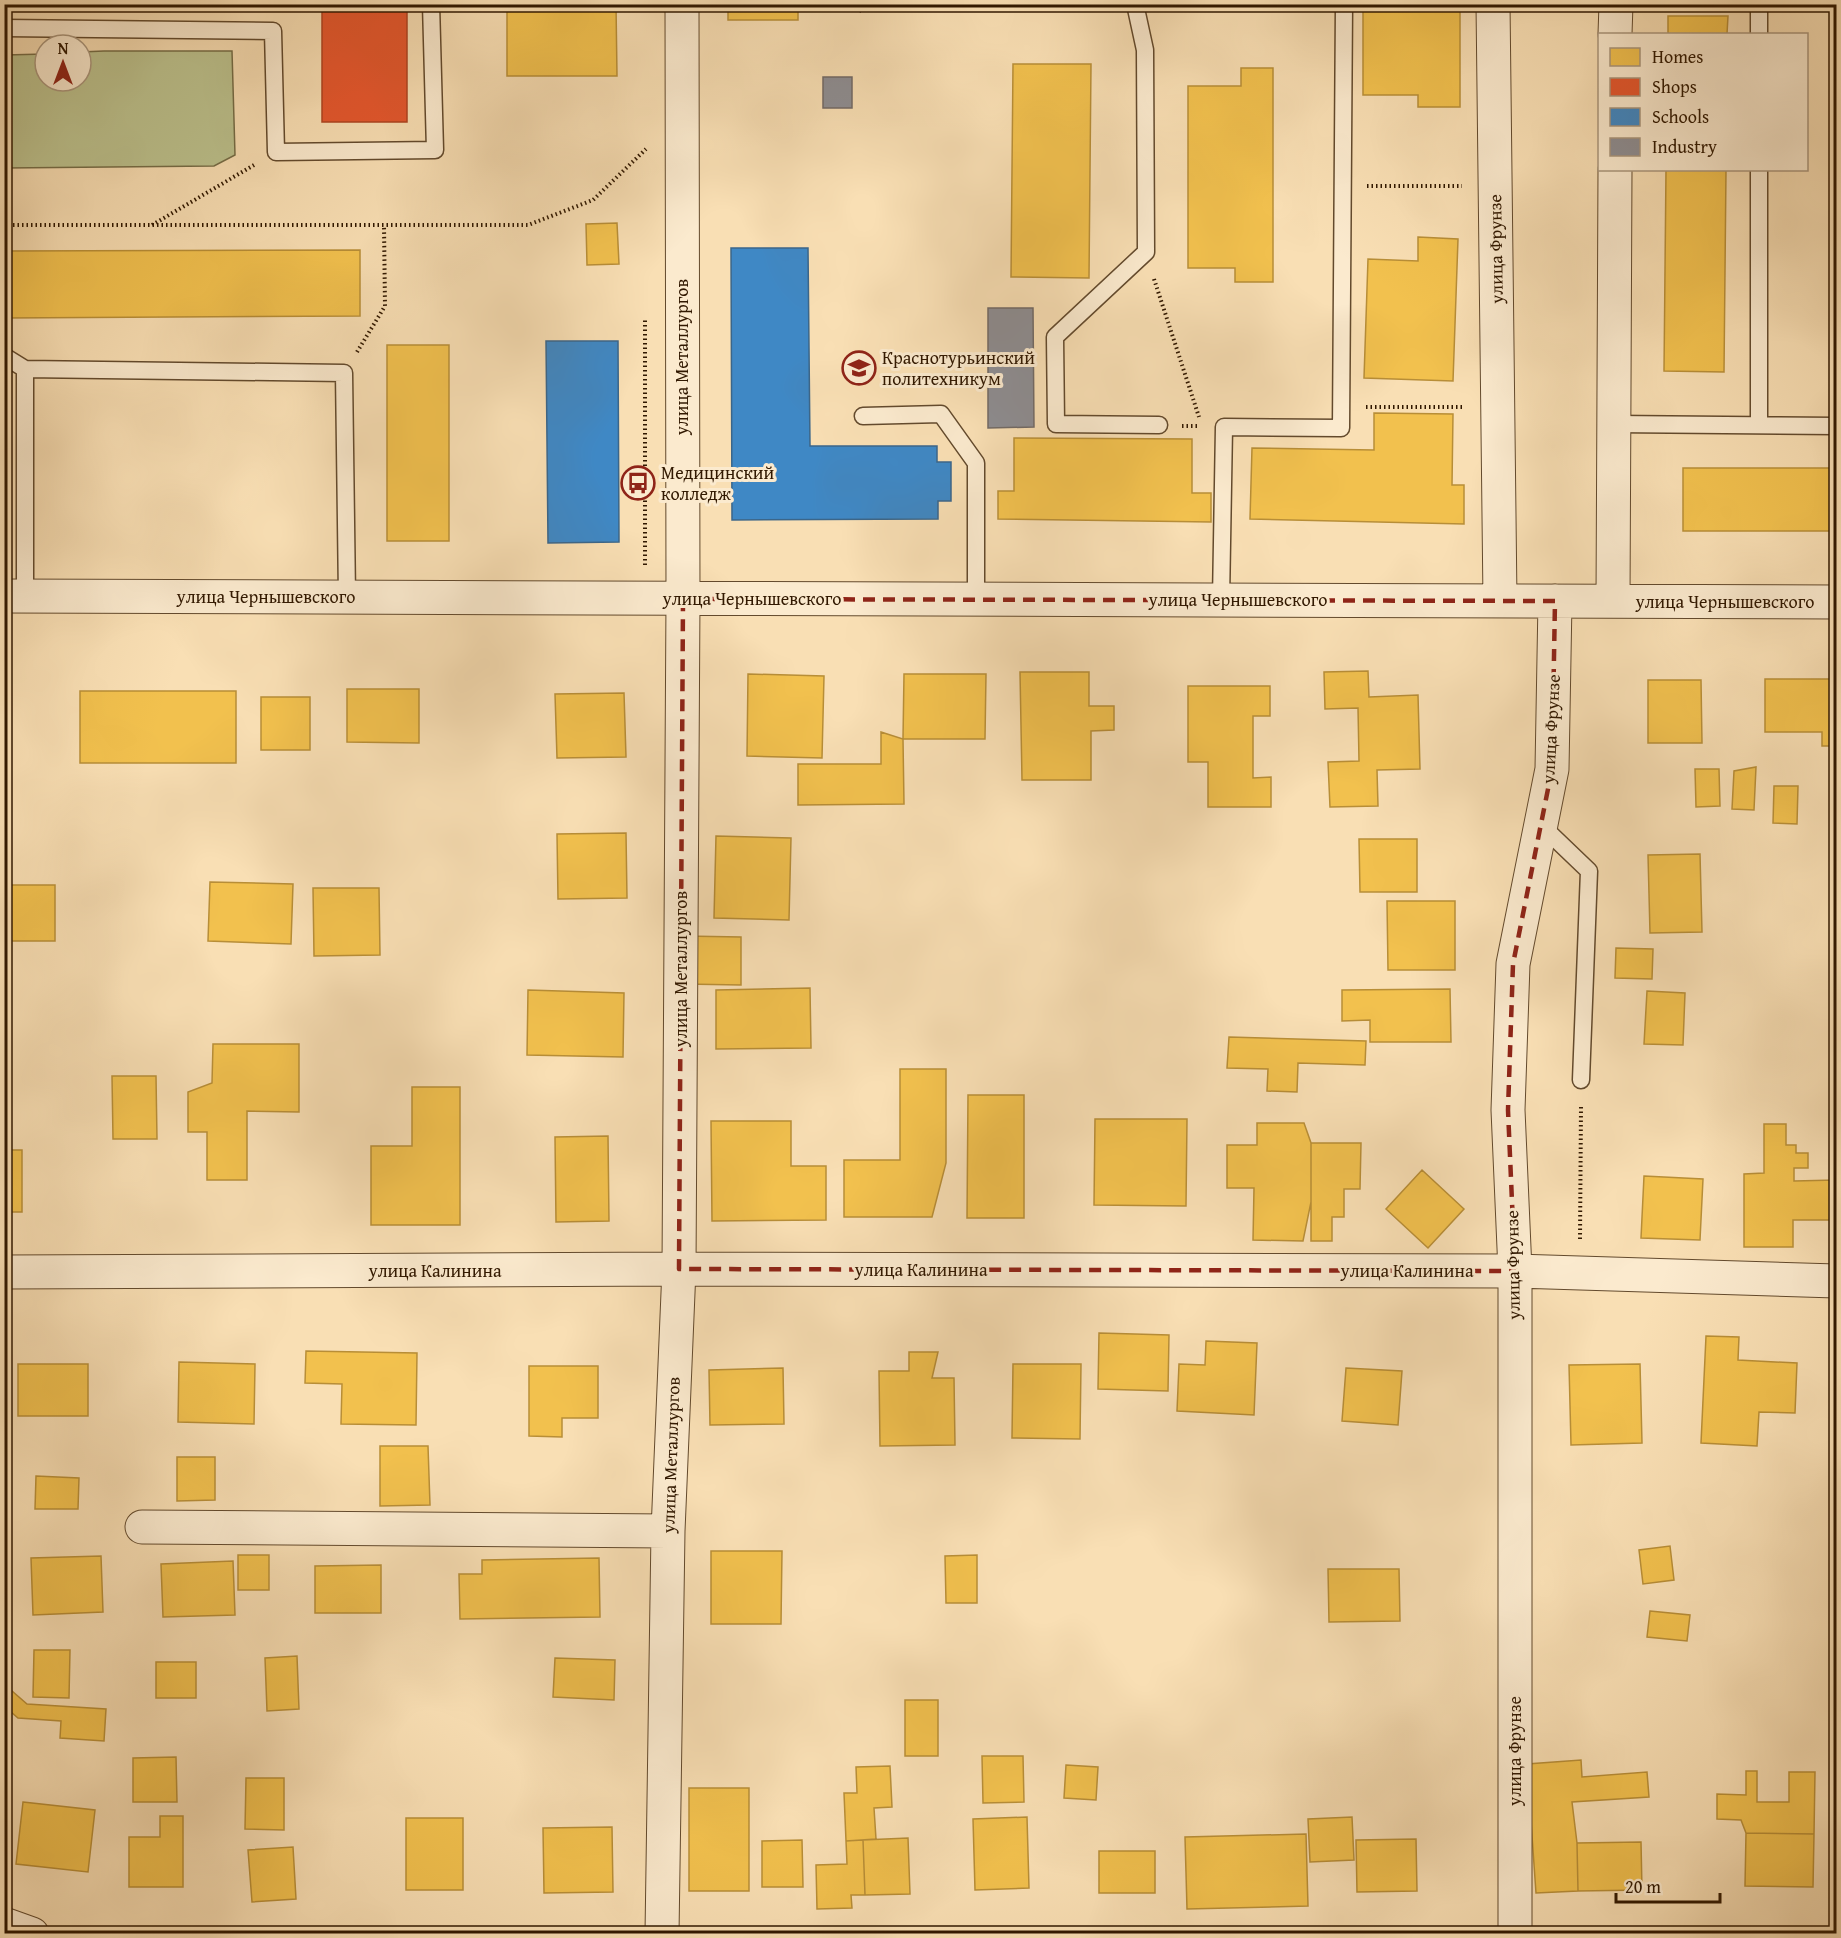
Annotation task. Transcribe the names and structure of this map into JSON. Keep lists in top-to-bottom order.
{
  "streets": {
    "street": [
      "улица Фрунзе",
      "улица Металлургов",
      "улица Чернышевского",
      "улица Калинина"
    ]
  },
  "crossings": [
    ["улица Фрунзе", "улица Чернышевского"],
    ["улица Фрунзе", "улица Калинина"],
    ["улица Металлургов", "улица Чернышевского"],
    ["улица Металлургов", "улица Калинина"]
  ],
  "places": {
    "school or university": ["Краснотурьинский политехникум"],
    "bus stop": ["Медицинский колледж"]
  },
  "legend": [
    "Homes",
    "Shops",
    "Schools",
    "Industry"
  ],
  "scale_bar": "20 m",
  "north": "top"
}
